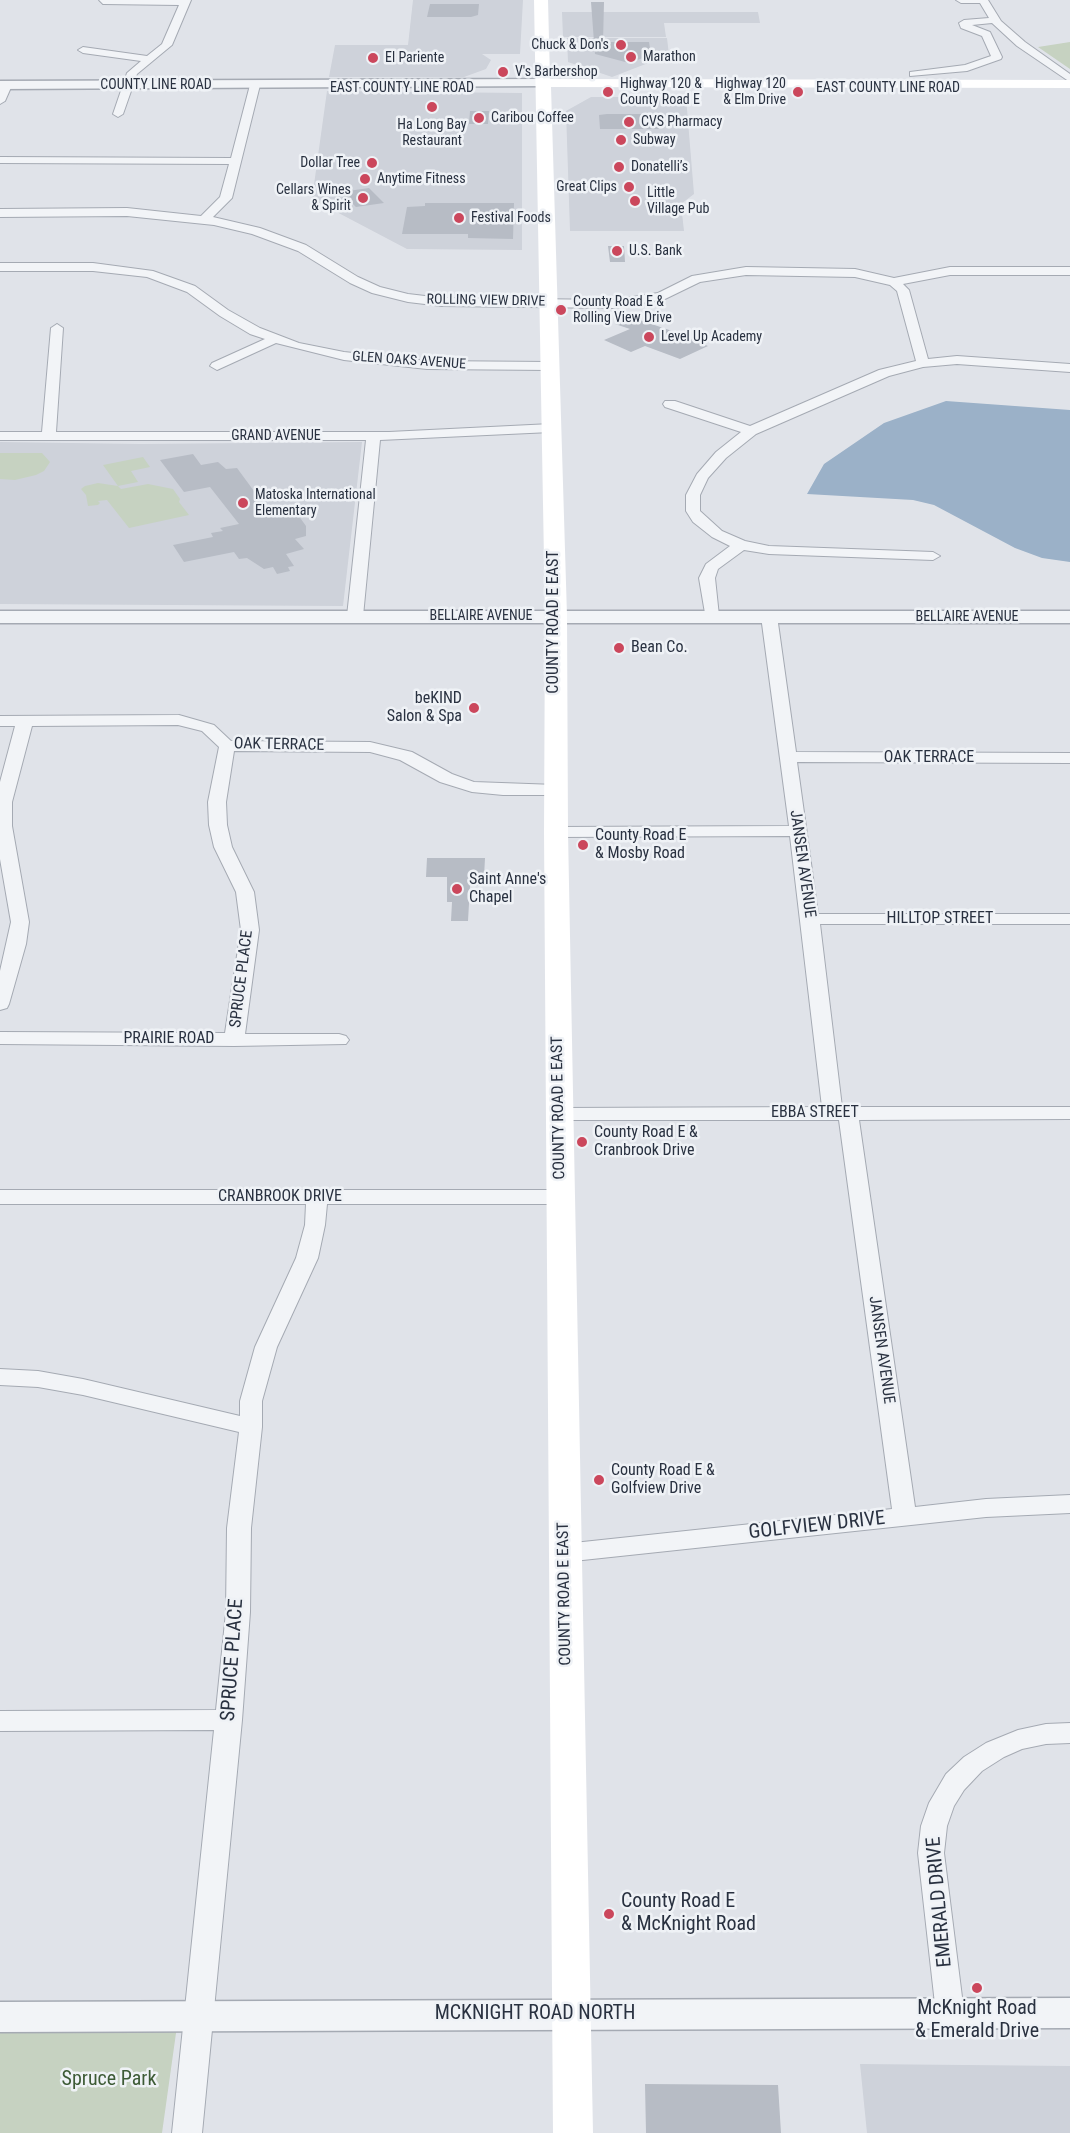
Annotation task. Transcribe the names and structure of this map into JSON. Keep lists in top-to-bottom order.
{
  "streets": {
    "main road": ["EAST COUNTY LINE ROAD", "COUNTY ROAD E EAST"],
    "street": [
      "COUNTY LINE ROAD",
      "ROLLING VIEW DRIVE",
      "GLEN OAKS AVENUE",
      "GRAND AVENUE",
      "BELLAIRE AVENUE",
      "OAK TERRACE",
      "JANSEN AVENUE",
      "HILLTOP STREET",
      "SPRUCE PLACE",
      "PRAIRIE ROAD",
      "EBBA STREET",
      "CRANBROOK DRIVE",
      "GOLFVIEW DRIVE",
      "EMERALD DRIVE",
      "MCKNIGHT ROAD NORTH"
    ]
  },
  "crossings": [
    ["COUNTY LINE ROAD", "EAST COUNTY LINE ROAD"],
    ["EAST COUNTY LINE ROAD", "COUNTY ROAD E EAST"],
    ["ROLLING VIEW DRIVE", "COUNTY ROAD E EAST"],
    ["GLEN OAKS AVENUE", "COUNTY ROAD E EAST"],
    ["GRAND AVENUE", "COUNTY ROAD E EAST"],
    ["BELLAIRE AVENUE", "COUNTY ROAD E EAST"],
    ["BELLAIRE AVENUE", "JANSEN AVENUE"],
    ["COUNTY ROAD E EAST", "OAK TERRACE"],
    ["COUNTY ROAD E EAST", "EBBA STREET"],
    ["COUNTY ROAD E EAST", "CRANBROOK DRIVE"],
    ["COUNTY ROAD E EAST", "GOLFVIEW DRIVE"],
    ["COUNTY ROAD E EAST", "MCKNIGHT ROAD NORTH"],
    ["OAK TERRACE", "JANSEN AVENUE"],
    ["OAK TERRACE", "SPRUCE PLACE"],
    ["JANSEN AVENUE", "HILLTOP STREET"],
    ["JANSEN AVENUE", "EBBA STREET"],
    ["JANSEN AVENUE", "GOLFVIEW DRIVE"],
    ["SPRUCE PLACE", "PRAIRIE ROAD"],
    ["SPRUCE PLACE", "CRANBROOK DRIVE"],
    ["SPRUCE PLACE", "MCKNIGHT ROAD NORTH"],
    ["EMERALD DRIVE", "MCKNIGHT ROAD NORTH"]
  ],
  "parks": ["Spruce Park"],
  "places": [
    "Chuck & Don's",
    "Marathon",
    "El Pariente",
    "V's Barbershop",
    "Highway 120 & County Road E",
    "Highway 120 & Elm Drive",
    "Ha Long Bay Restaurant",
    "Caribou Coffee",
    "CVS Pharmacy",
    "Subway",
    "Dollar Tree",
    "Donatelli’s",
    "Anytime Fitness",
    "Great Clips",
    "Cellars Wines & Spirit",
    "Little Village Pub",
    "Festival Foods",
    "U.S. Bank",
    "County Road E & Rolling View Drive",
    "Level Up Academy",
    "Matoska International Elementary",
    "Bean Co.",
    "beKIND Salon & Spa",
    "County Road E & Mosby Road",
    "Saint Anne's Chapel",
    "County Road E & Cranbrook Drive",
    "County Road E & Golfview Drive",
    "County Road E & McKnight Road",
    "McKnight Road & Emerald Drive"
  ]
}
